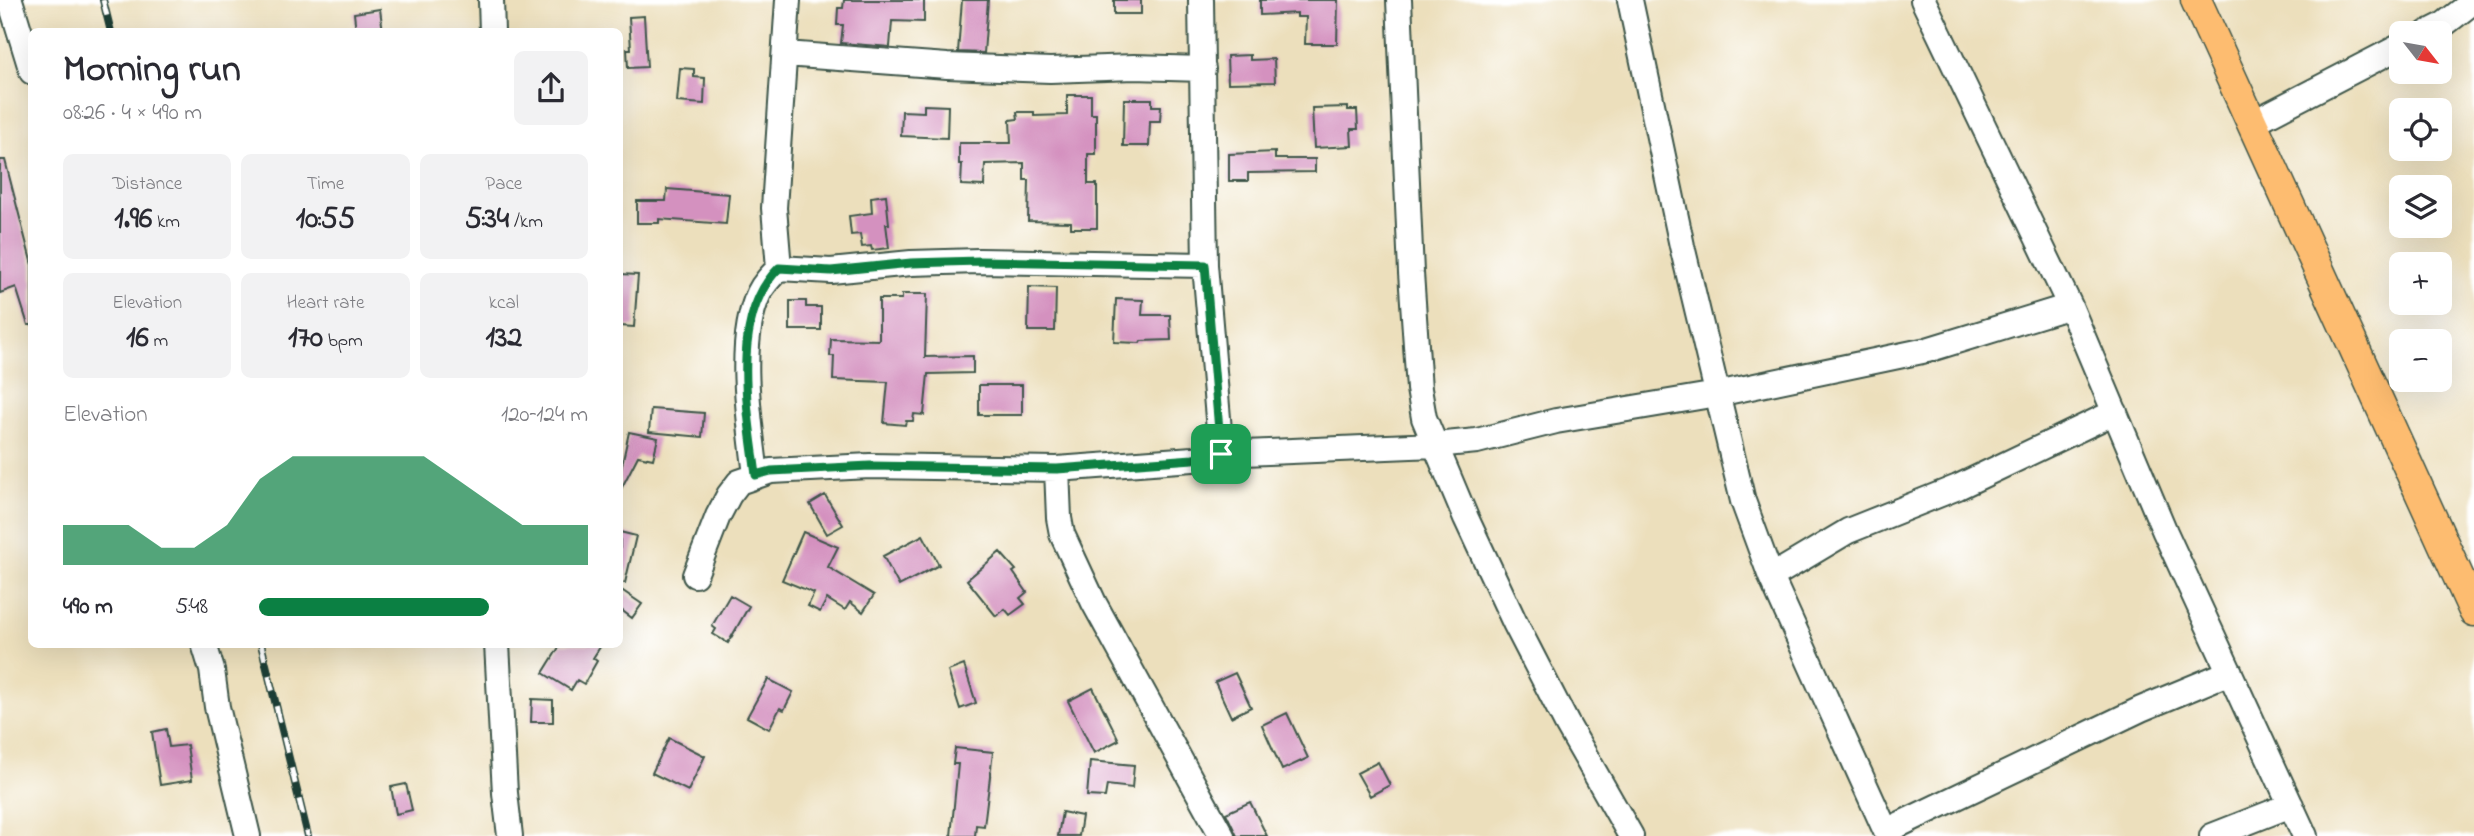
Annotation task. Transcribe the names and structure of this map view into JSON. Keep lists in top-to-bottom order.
{
  "north": "bottom right",
  "page": {
    "map_buttons": ["+", "−"],
    "heading": ["Morning run", "08:26 · 4 × 490 m"],
    "stats": [
      ["Distance", "1.96 km"],
      ["Time", "10:55"],
      ["Pace", "5:34 /km"],
      ["Elevation", "16 m"],
      ["Heart rate", "170 bpm"],
      ["kcal", "132"]
    ],
    "chart": ["Elevation", "120–124 m"],
    "list": [
      {
        "name": "490 m",
        "note": "5:48"
      }
    ]
  }
}
